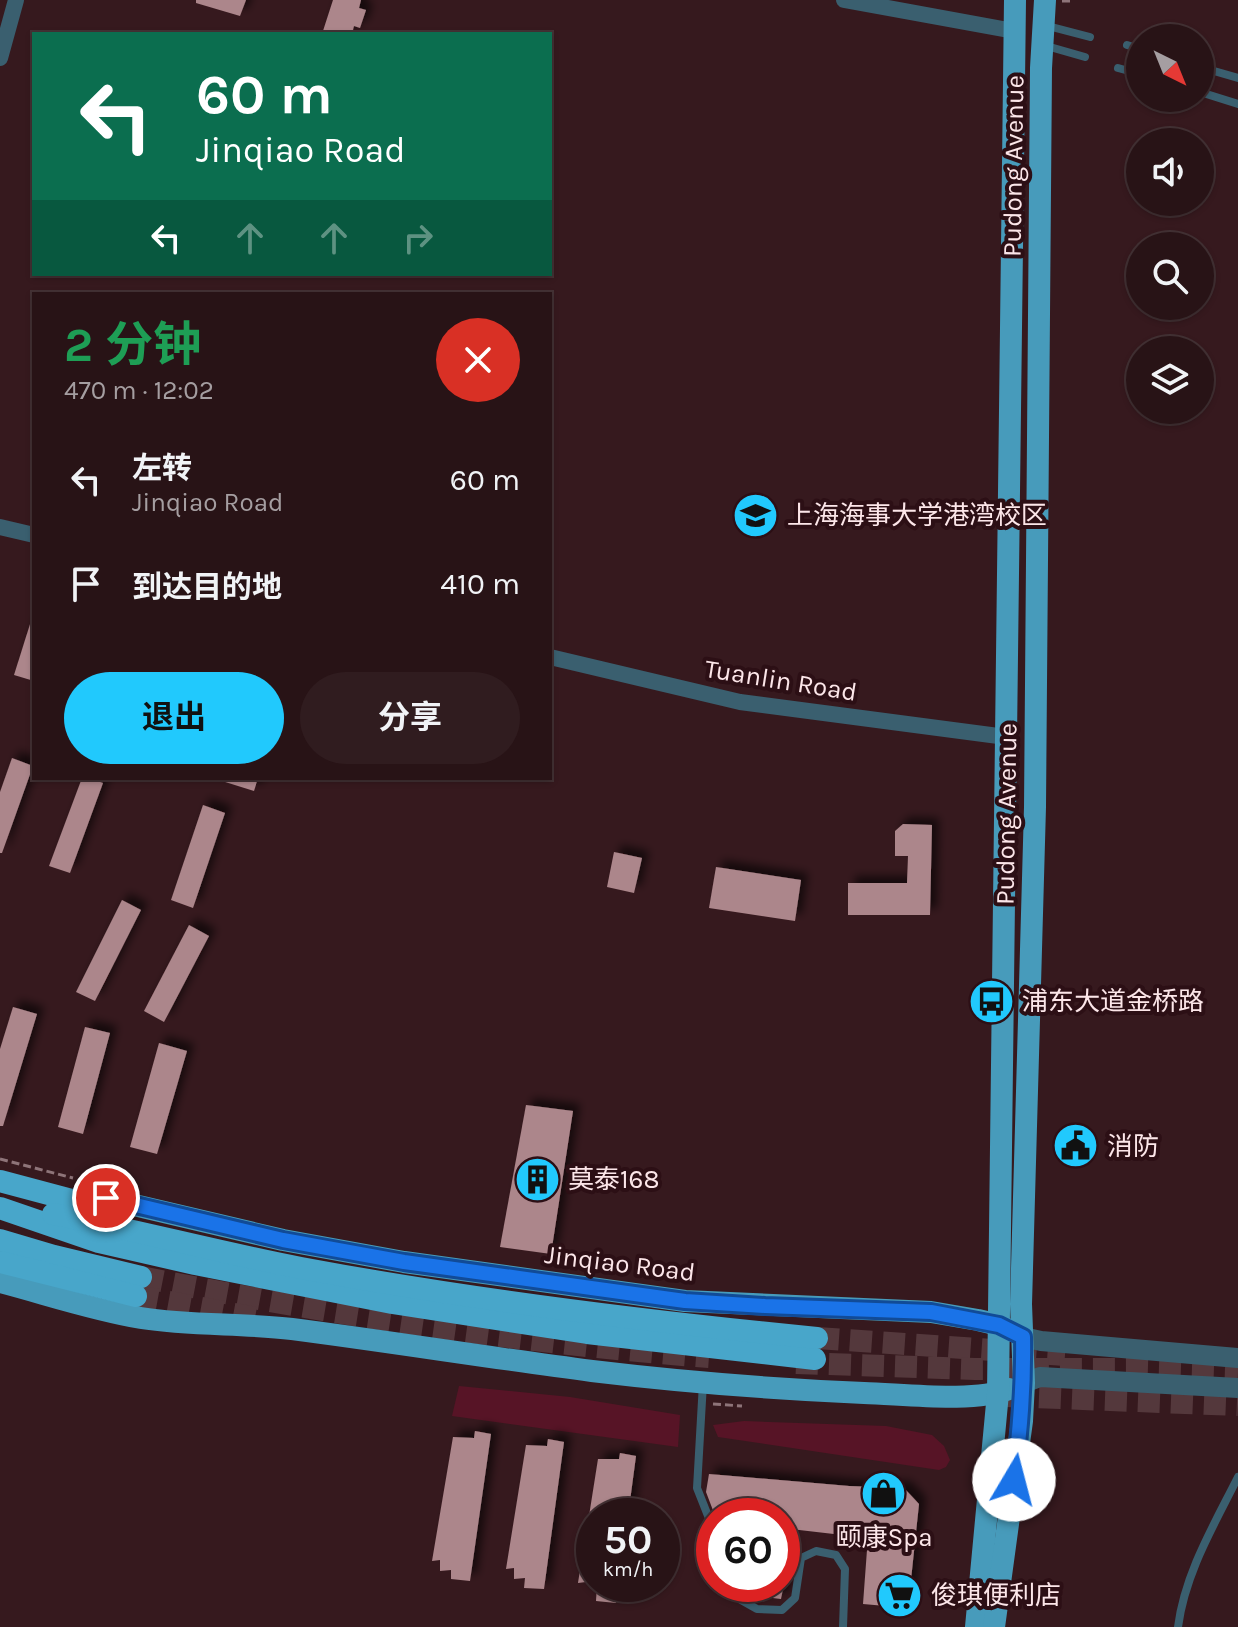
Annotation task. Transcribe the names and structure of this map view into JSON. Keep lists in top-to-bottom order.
{
  "streets": {
    "main road": ["Pudong Avenue", "Jinqiao Road"],
    "street": ["Tuanlin Road"]
  },
  "crossings": [
    ["Pudong Avenue", "Tuanlin Road"],
    ["Pudong Avenue", "Jinqiao Road"]
  ],
  "places": {
    "school or university": ["上海海事大学港湾校区"],
    "bus stop": ["浦东大道金桥路"],
    "public building": ["消防"],
    "building": ["莫泰168"],
    "shop": ["颐康Spa"],
    "supermarket": ["俊琪便利店"]
  },
  "north": "bottom right",
  "page": {
    "turn": ["60 m", "Jinqiao Road"],
    "heading": ["2 分钟", "470 m · 12:02"],
    "list": [
      {
        "name": "左转",
        "note": "Jinqiao Road",
        "value": "60 m"
      },
      {
        "name": "到达目的地",
        "value": "410 m"
      }
    ],
    "buttons": ["退出", "分享"],
    "speed": "50 km/h",
    "limit": "60"
  }
}
